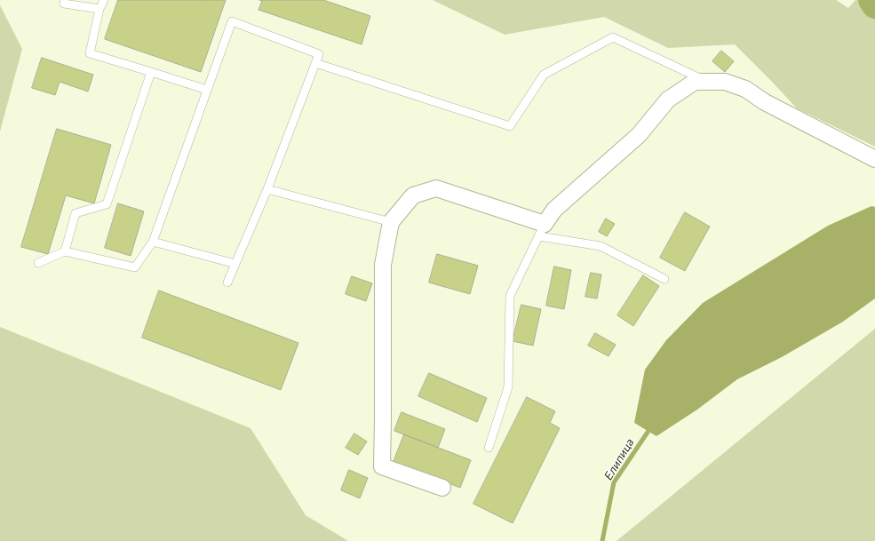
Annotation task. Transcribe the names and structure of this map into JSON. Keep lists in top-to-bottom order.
{
  "water": ["Елипица"]
}
